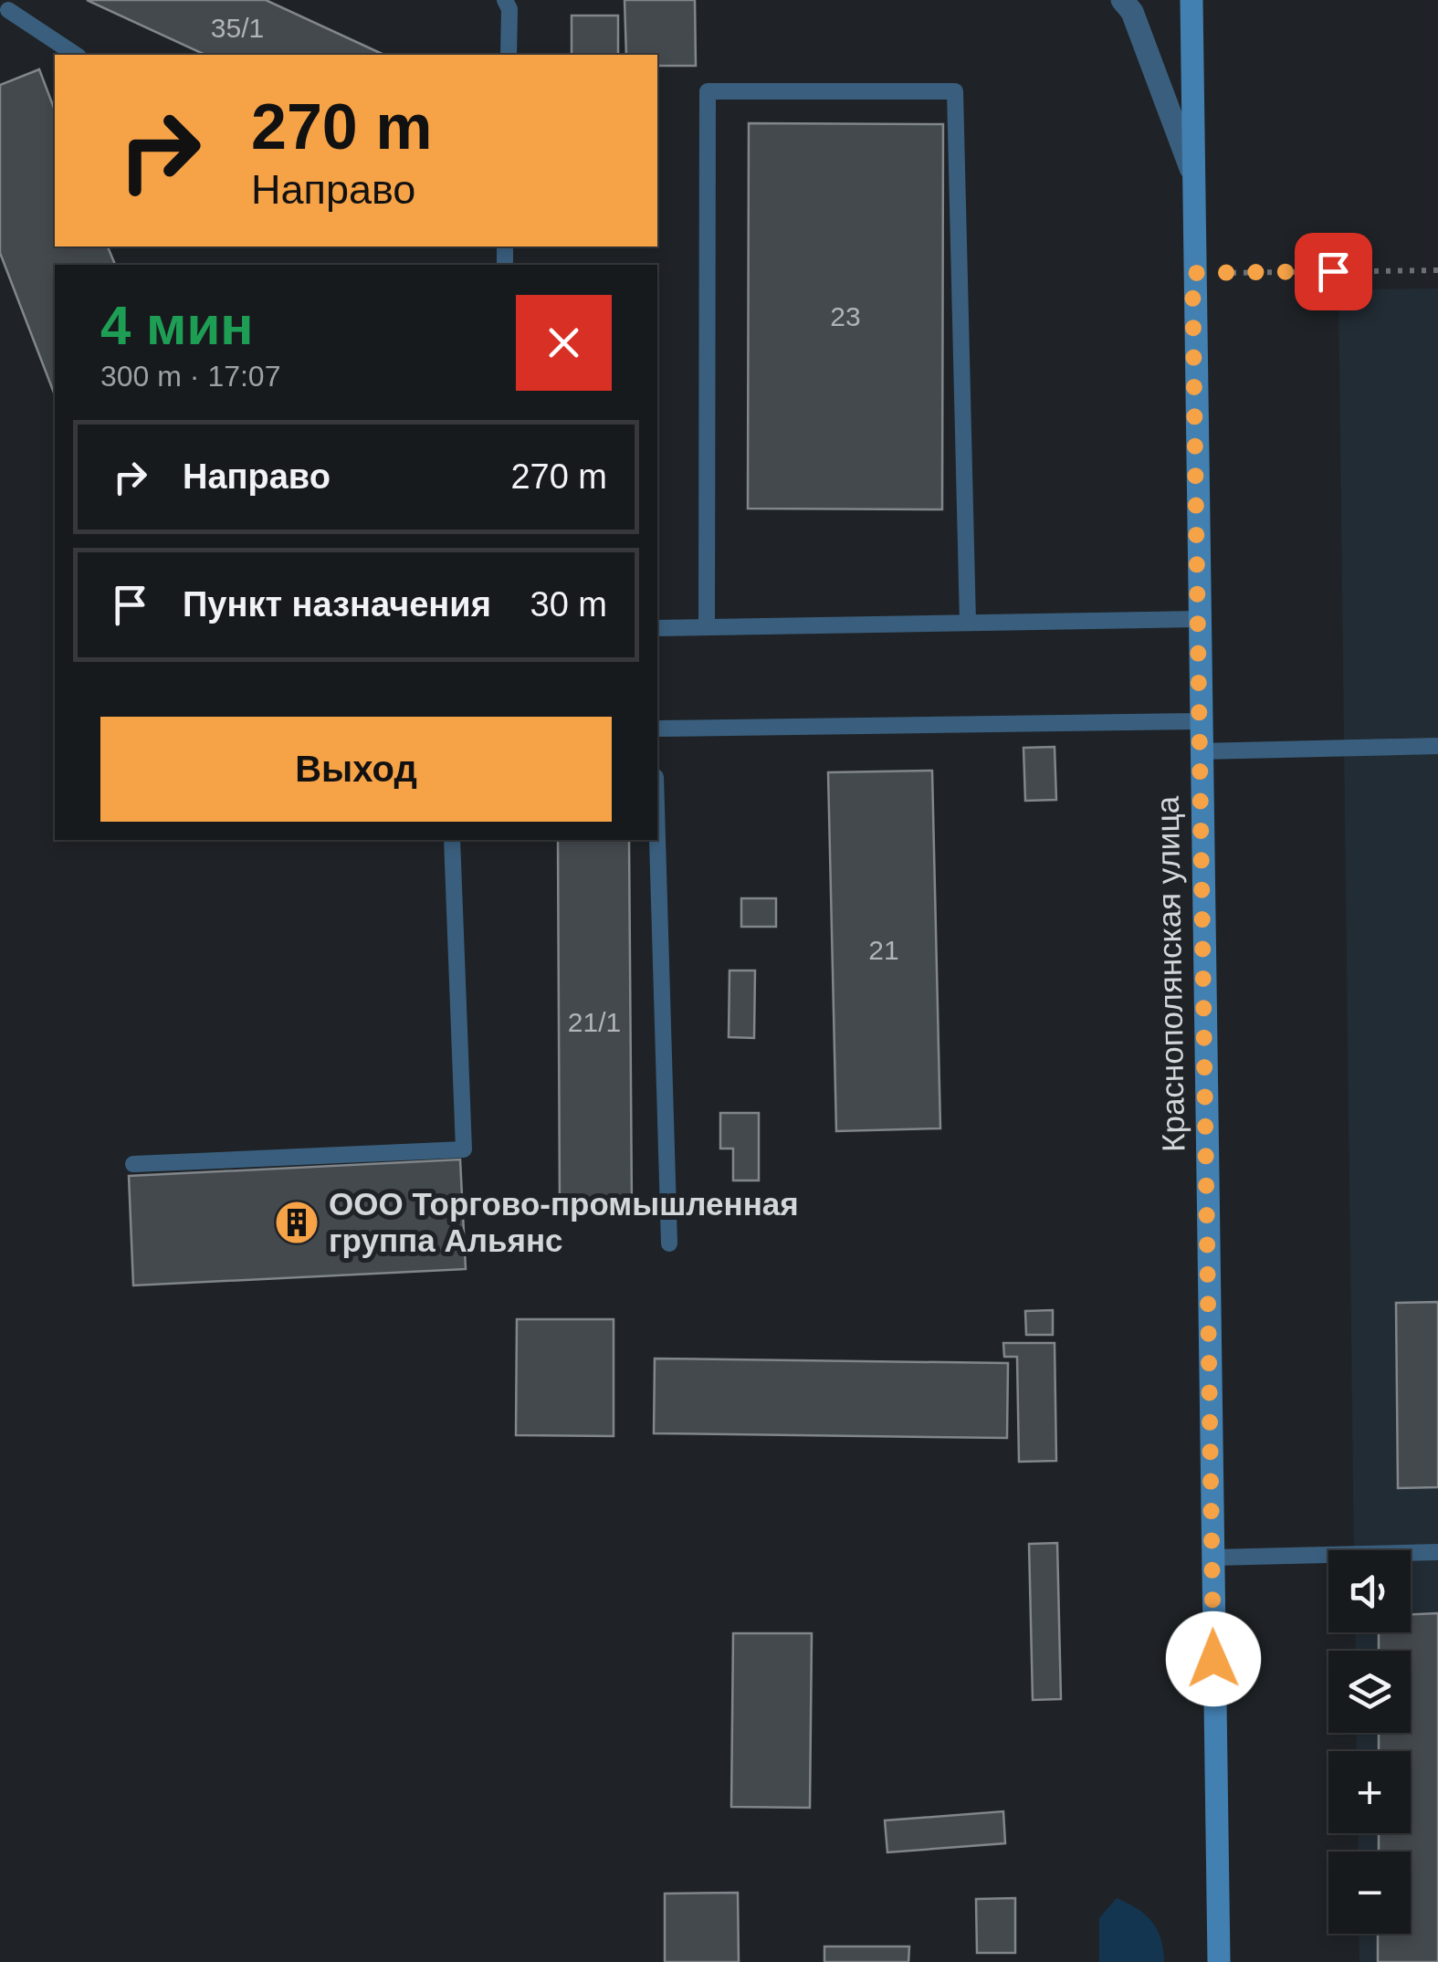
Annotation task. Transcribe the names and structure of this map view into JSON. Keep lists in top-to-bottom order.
{
  "streets": {
    "main road": ["Краснополянская улица"]
  },
  "places": {
    "building": ["ООО Торгово-промышленная группа Альянс"]
  },
  "house_numbers": [
    "35/1",
    "23",
    "21",
    "21/1"
  ],
  "page": {
    "turn": ["270 m", "Направо"],
    "heading": ["4 мин", "300 m · 17:07"],
    "list": [
      {
        "name": "Направо",
        "value": "270 m"
      },
      {
        "name": "Пункт назначения",
        "value": "30 m"
      }
    ],
    "buttons": "Выход",
    "map_buttons": ["+", "−"]
  }
}
